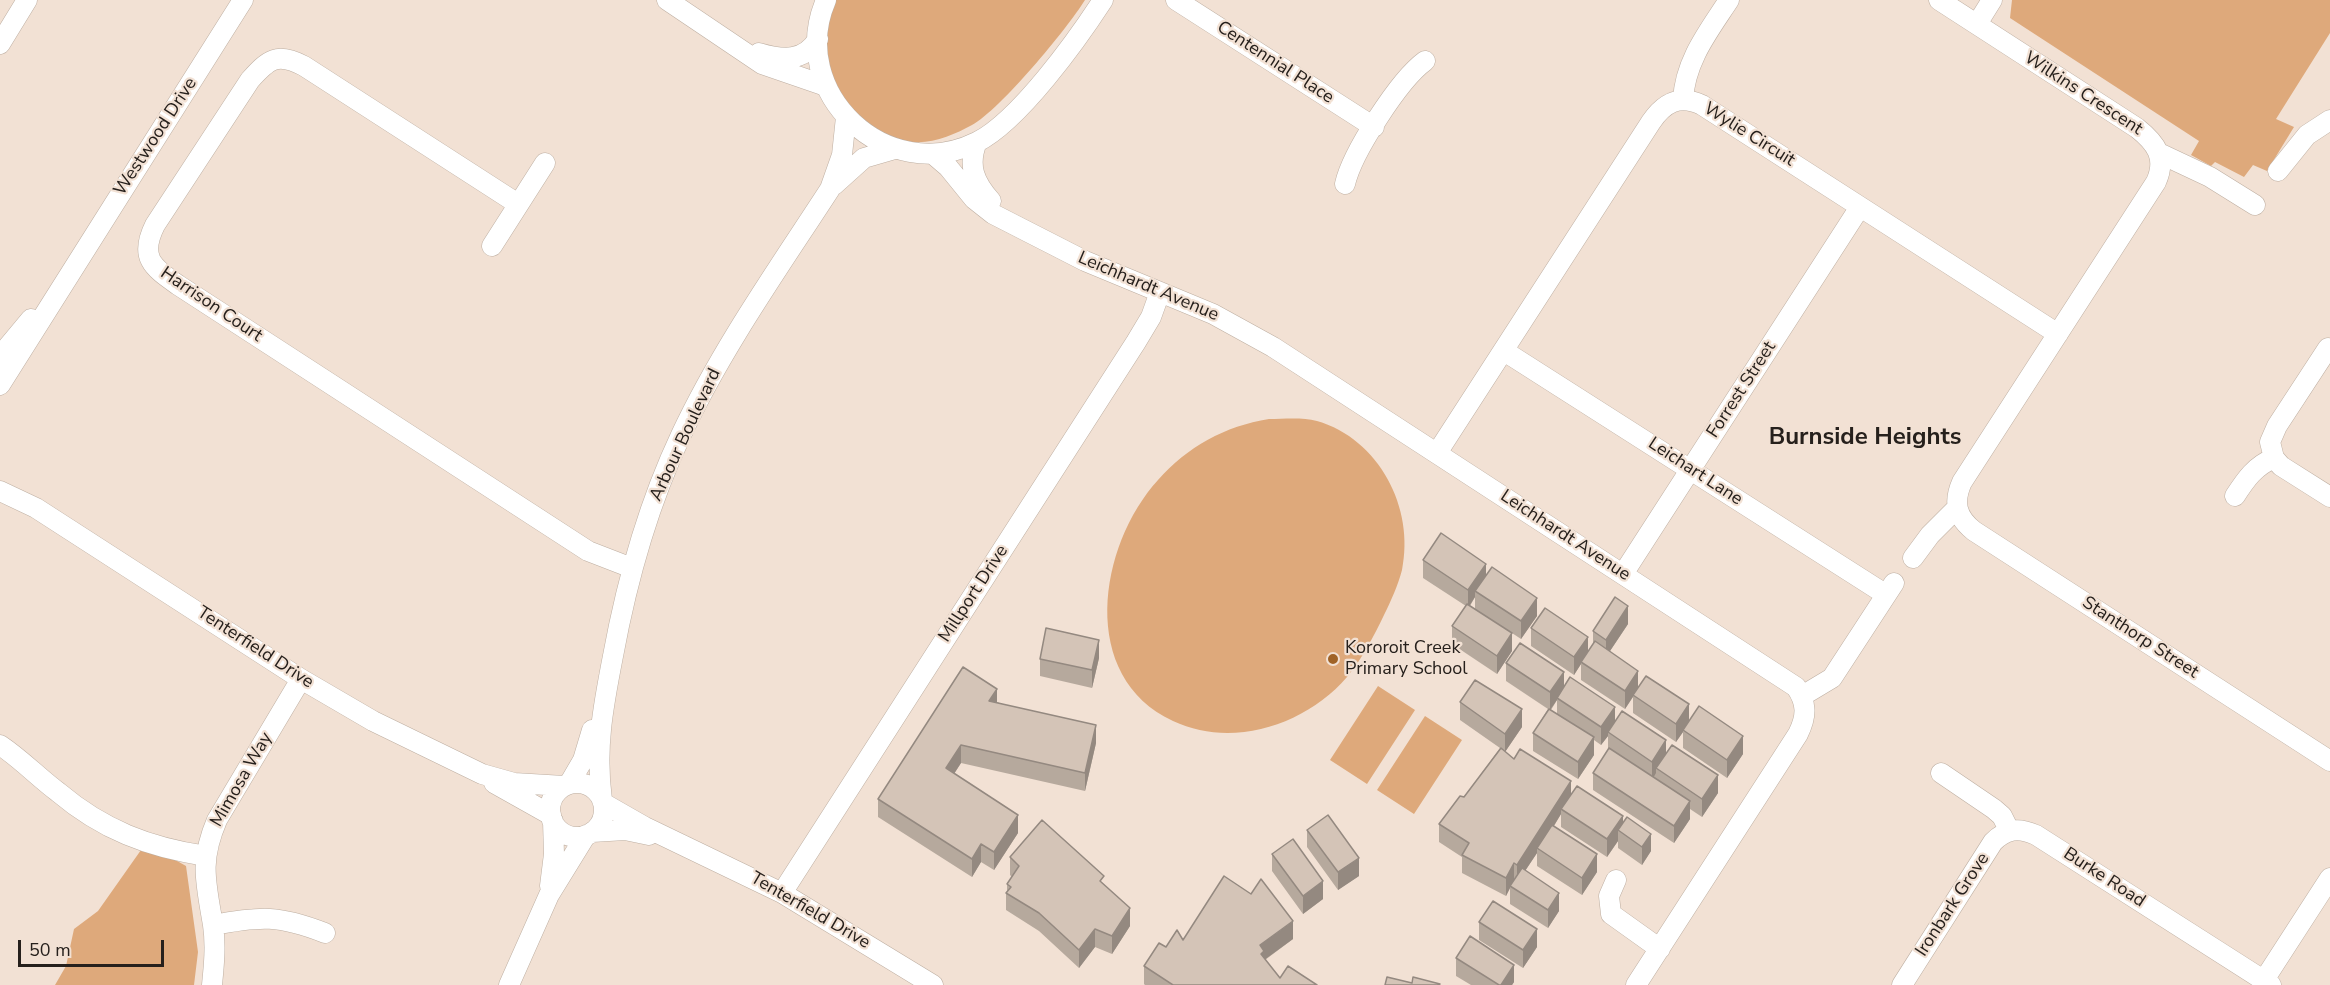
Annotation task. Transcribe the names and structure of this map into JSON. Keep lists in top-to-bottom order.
{
  "streets": {
    "street": [
      "Centennial Place",
      "Wilkins Crescent",
      "Wylie Circuit",
      "Westwood Drive",
      "Leichhardt Avenue",
      "Harrison Court",
      "Forrest Street",
      "Arbour Boulevard",
      "Leichart Lane",
      "Millport Drive",
      "Stanthorp Street",
      "Tenterfield Drive",
      "Mimosa Way",
      "Burke Road",
      "Ironbark Grove"
    ]
  },
  "crossings": [
    ["Wylie Circuit", "Leichhardt Avenue"],
    ["Wylie Circuit", "Forrest Street"],
    ["Wylie Circuit", "Leichart Lane"],
    ["Leichhardt Avenue", "Forrest Street"],
    ["Leichhardt Avenue", "Leichart Lane"],
    ["Leichhardt Avenue", "Millport Drive"],
    ["Harrison Court", "Arbour Boulevard"],
    ["Forrest Street", "Leichart Lane"],
    ["Millport Drive", "Tenterfield Drive"],
    ["Tenterfield Drive", "Mimosa Way"],
    ["Burke Road", "Ironbark Grove"]
  ],
  "districts": ["Burnside Heights"],
  "places": ["Kororoit Creek Primary School"],
  "scale_bar": "50 m"
}
